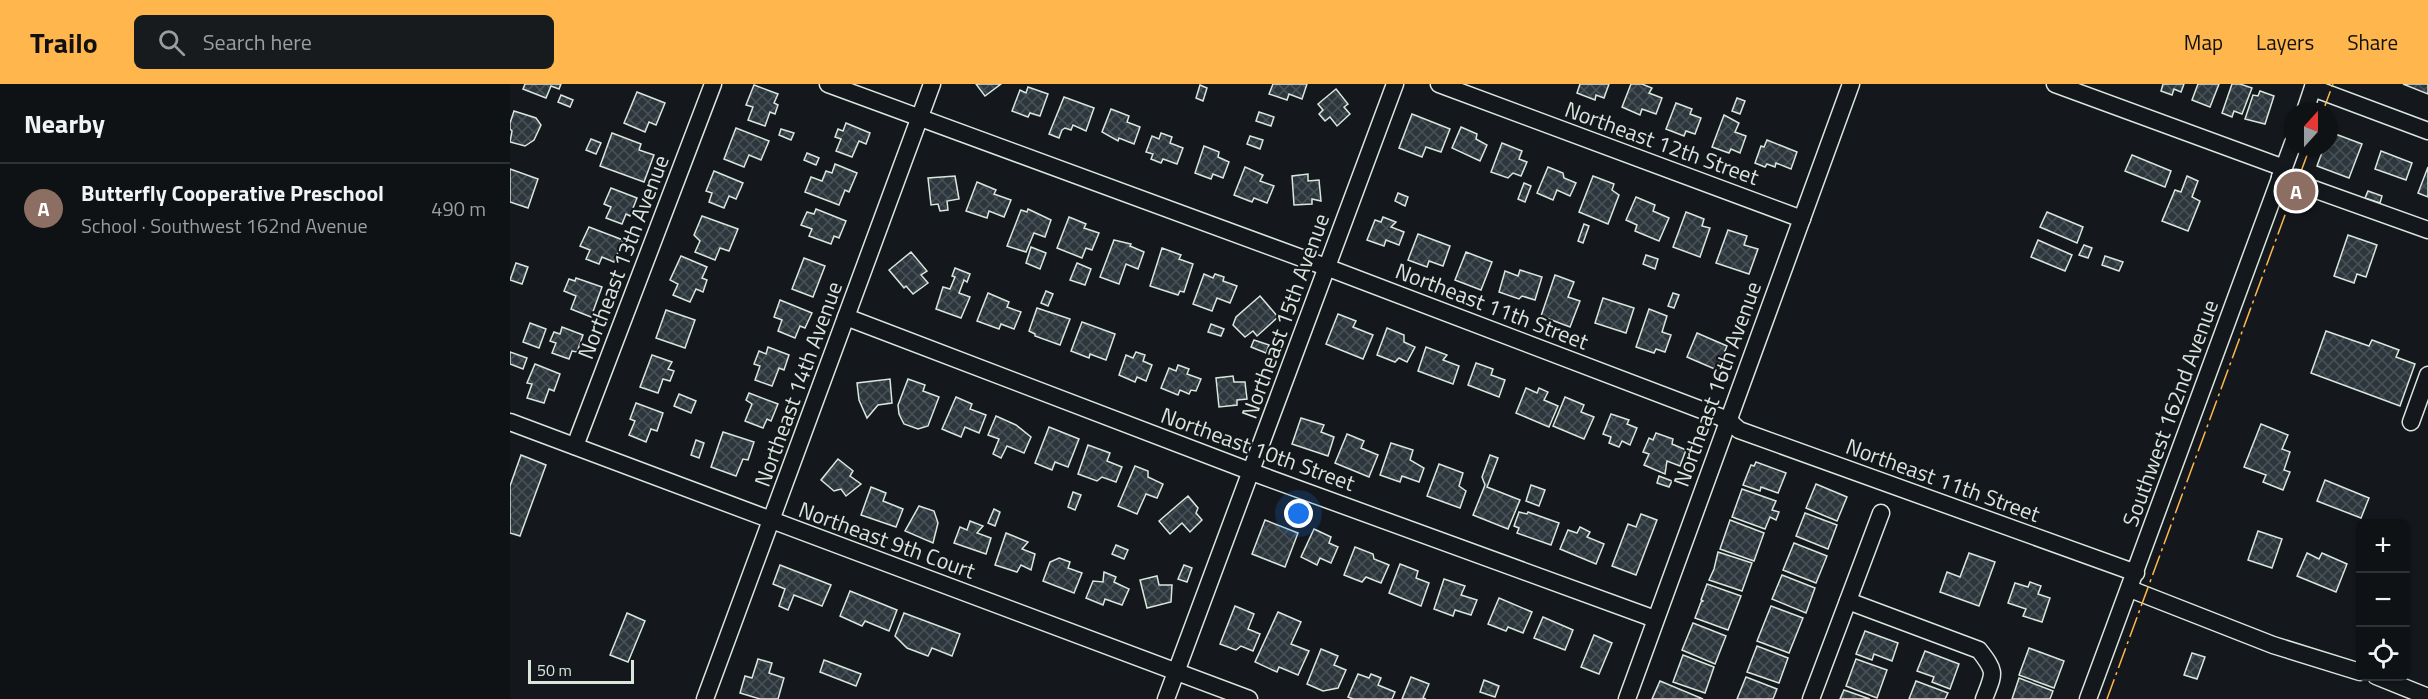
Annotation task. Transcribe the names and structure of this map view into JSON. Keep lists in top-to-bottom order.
{
  "streets": {
    "street": [
      "Northeast 12th Street",
      "Northeast 13th Avenue",
      "Northeast 11th Street",
      "Northeast 15th Avenue",
      "Northeast 14th Avenue",
      "Northeast 16th Avenue",
      "Southwest 162nd Avenue",
      "Northeast 10th Street",
      "Northeast 9th Court"
    ]
  },
  "crossings": [
    ["Northeast 12th Street", "Northeast 16th Avenue"],
    ["Northeast 13th Avenue", "Northeast 9th Court"],
    ["Northeast 11th Street", "Northeast 15th Avenue"],
    ["Northeast 11th Street", "Northeast 14th Avenue"],
    ["Northeast 11th Street", "Northeast 16th Avenue"],
    ["Northeast 11th Street", "Southwest 162nd Avenue"],
    ["Northeast 15th Avenue", "Northeast 10th Street"],
    ["Northeast 15th Avenue", "Northeast 9th Court"],
    ["Northeast 14th Avenue", "Northeast 10th Street"],
    ["Northeast 14th Avenue", "Northeast 9th Court"],
    ["Northeast 16th Avenue", "Northeast 10th Street"]
  ],
  "scale_bar": "50 m",
  "north": "top",
  "page": {
    "header": "Trailo",
    "search": "Search here",
    "nav": ["Map", "Layers", "Share"],
    "heading": "Nearby",
    "list": [
      {
        "mark": "A",
        "name": "Butterfly Cooperative Preschool",
        "note": "School · Southwest 162nd Avenue",
        "value": "490 m"
      }
    ],
    "pins": "A",
    "map_buttons": ["+", "−"],
    "scale": "50 m"
  }
}
